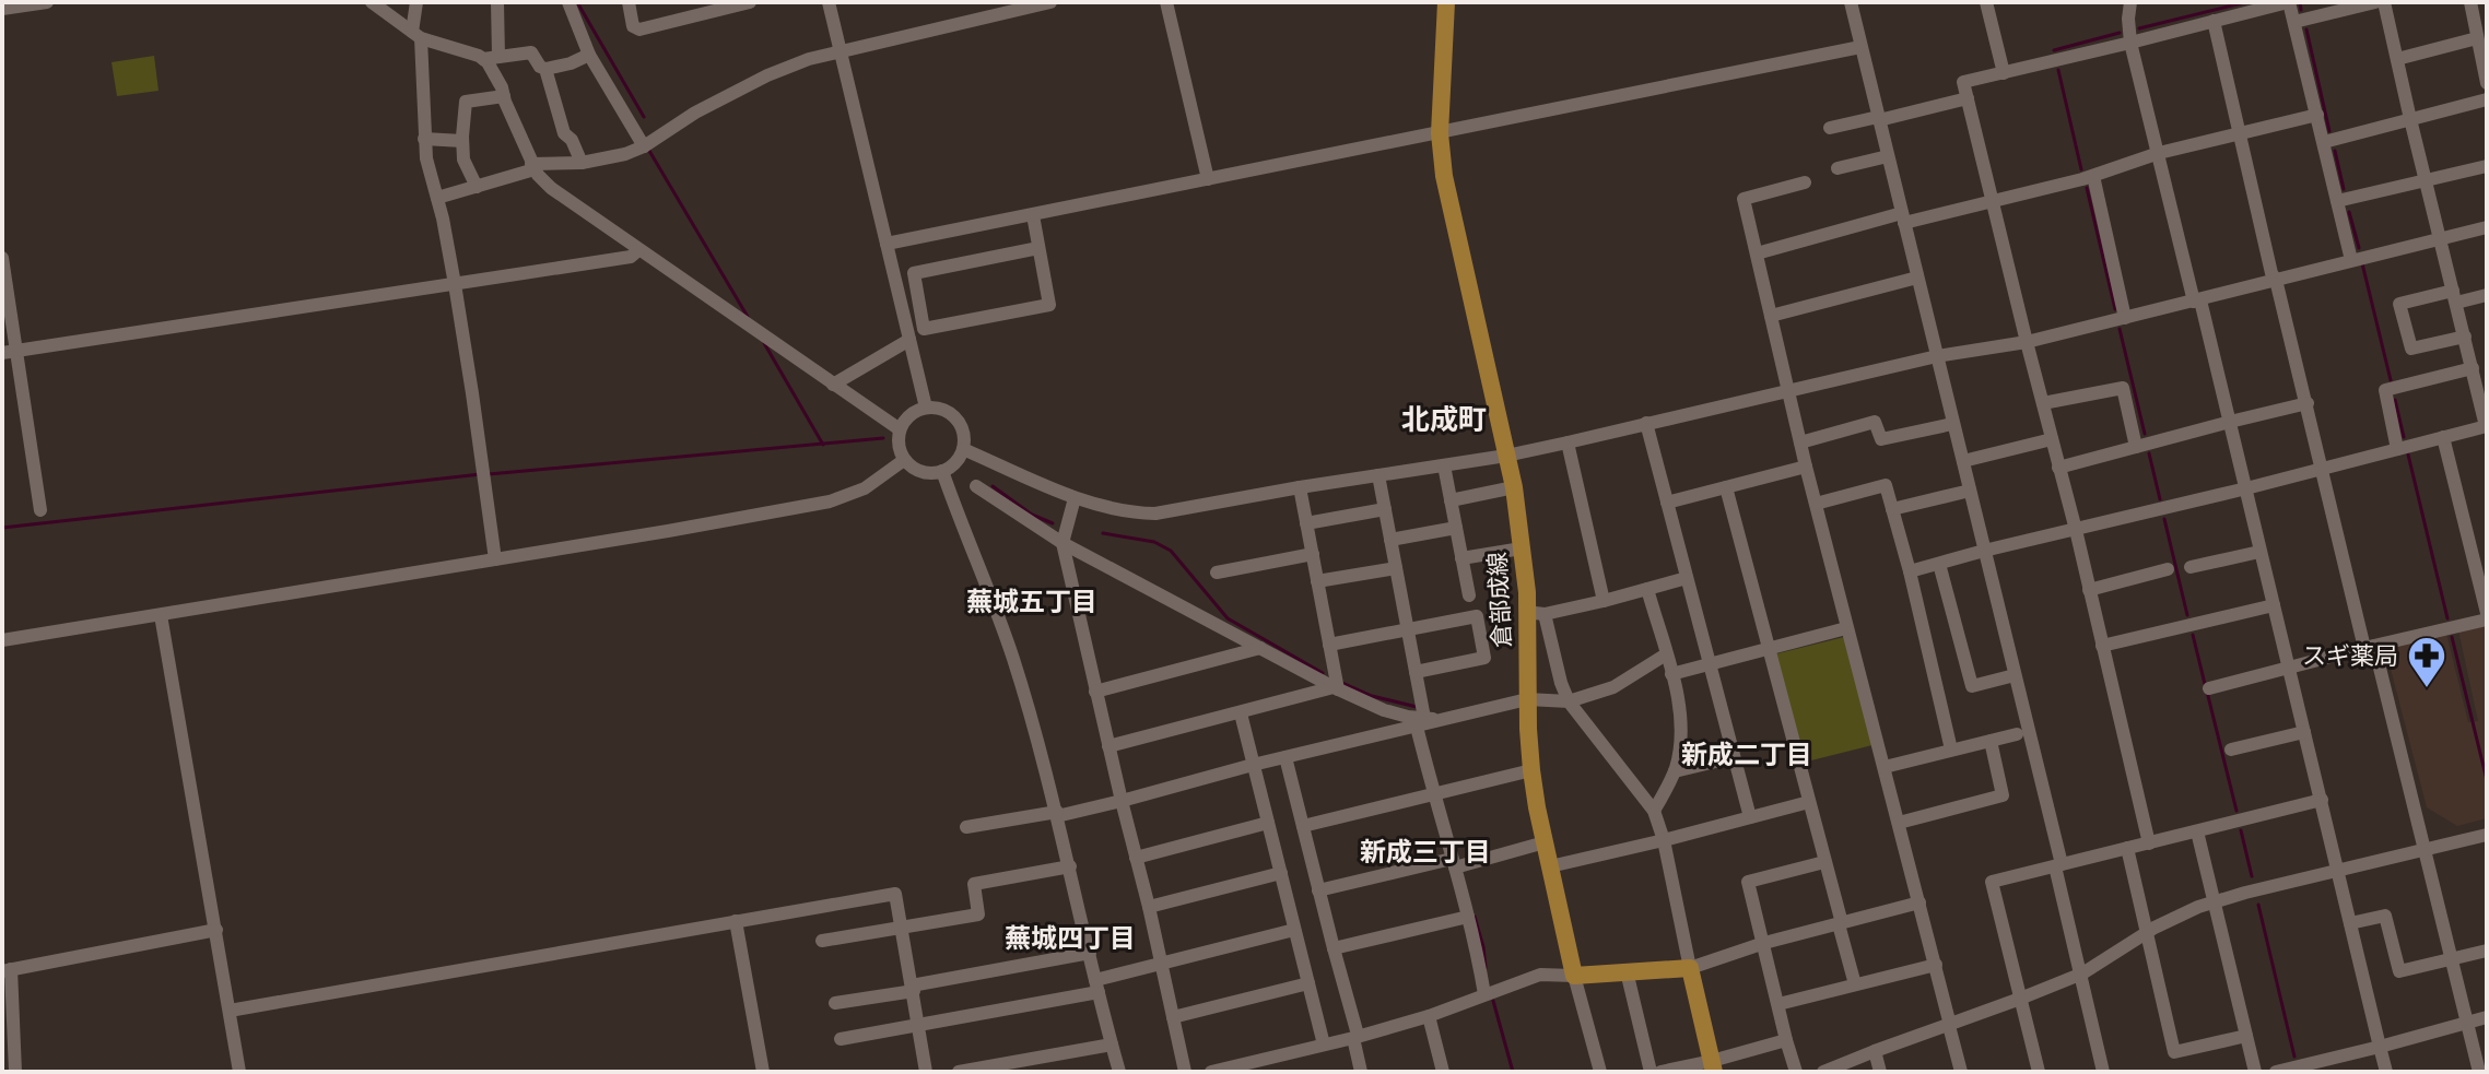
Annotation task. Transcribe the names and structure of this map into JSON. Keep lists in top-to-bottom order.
{
  "streets": {
    "main road": ["倉部成線"]
  },
  "districts": [
    "北成町",
    "蕪城五丁目",
    "新成二丁目",
    "新成三丁目",
    "蕪城四丁目"
  ],
  "places": {
    "pharmacy": ["スギ薬局"]
  }
}
